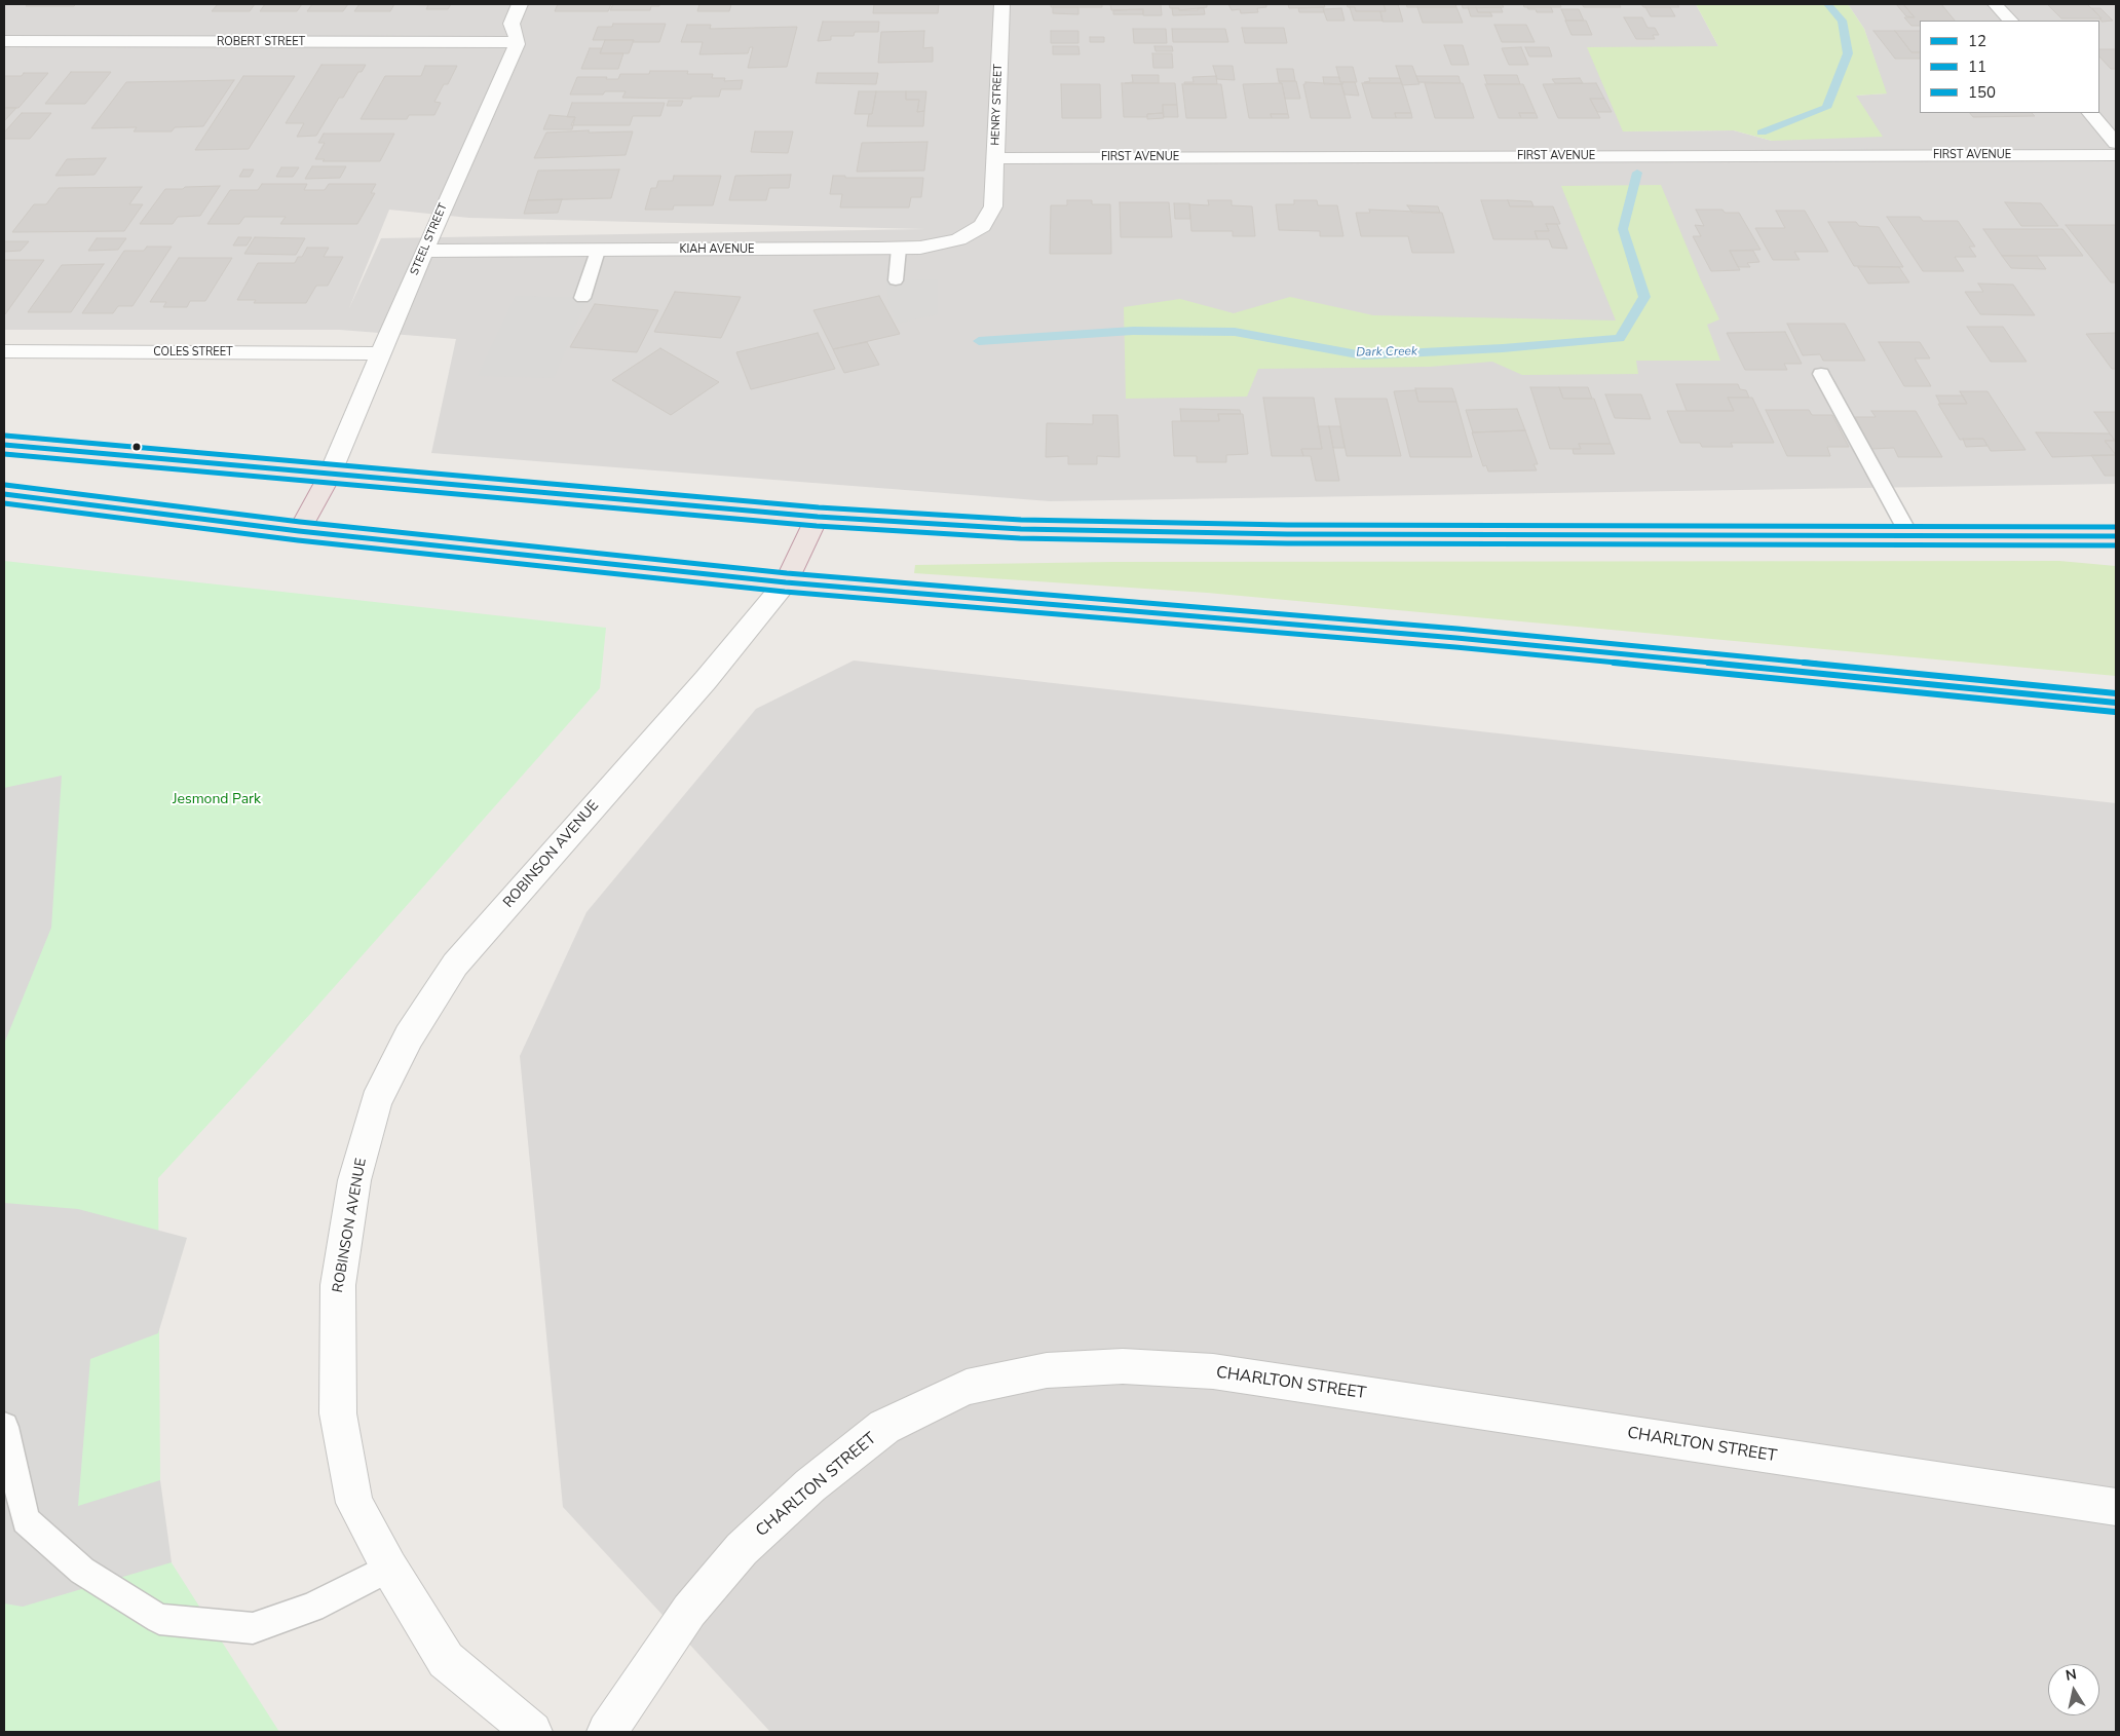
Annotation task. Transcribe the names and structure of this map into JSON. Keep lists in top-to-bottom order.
{
  "streets": {
    "street": [
      "ROBERT STREET",
      "HENRY STREET",
      "FIRST AVENUE",
      "STEEL STREET",
      "KIAH AVENUE",
      "COLES STREET",
      "ROBINSON AVENUE",
      "CHARLTON STREET"
    ]
  },
  "crossings": [
    ["ROBERT STREET", "STEEL STREET"],
    ["HENRY STREET", "FIRST AVENUE"],
    ["HENRY STREET", "KIAH AVENUE"],
    ["STEEL STREET", "KIAH AVENUE"],
    ["STEEL STREET", "COLES STREET"]
  ],
  "water": ["Dark Creek"],
  "parks": ["Jesmond Park"],
  "lines": ["transit line 150", "transit line 12", "transit line 11"],
  "legend": ["12", "11", "150"],
  "north": "top"
}
